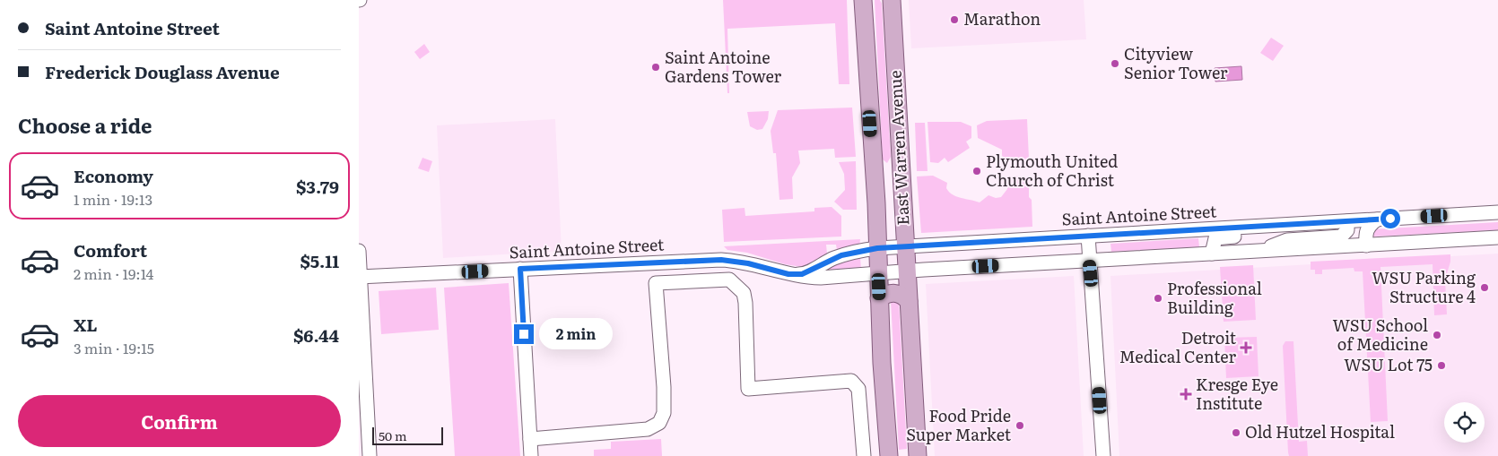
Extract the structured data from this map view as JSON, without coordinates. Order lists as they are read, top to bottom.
{
  "streets": {
    "main road": ["East Warren Avenue"],
    "street": ["Saint Antoine Street"]
  },
  "crossings": [
    ["East Warren Avenue", "Saint Antoine Street"]
  ],
  "places": {
    "other": [
      "Marathon",
      "Cityview Senior Tower",
      "Saint Antoine Gardens Tower",
      "Plymouth United Church of Christ",
      "WSU Parking Structure 4",
      "Professional Building",
      "WSU School of Medicine",
      "WSU Lot 75",
      "Food Pride Super Market",
      "Old Hutzel Hospital"
    ],
    "health": ["Detroit Medical Center", "Kresge Eye Institute"]
  },
  "scale_bar": "50 m",
  "page": {
    "banner": ["Saint Antoine Street", "Frederick Douglass Avenue"],
    "heading": "Choose a ride",
    "list": [
      {
        "name": "Economy",
        "note": "1 min · 19:13",
        "value": "$3.79"
      },
      {
        "name": "Comfort",
        "note": "2 min · 19:14",
        "value": "$5.11"
      },
      {
        "name": "XL",
        "note": "3 min · 19:15",
        "value": "$6.44"
      }
    ],
    "bubble": "2 min",
    "buttons": "Confirm",
    "scale": "50 m"
  }
}
